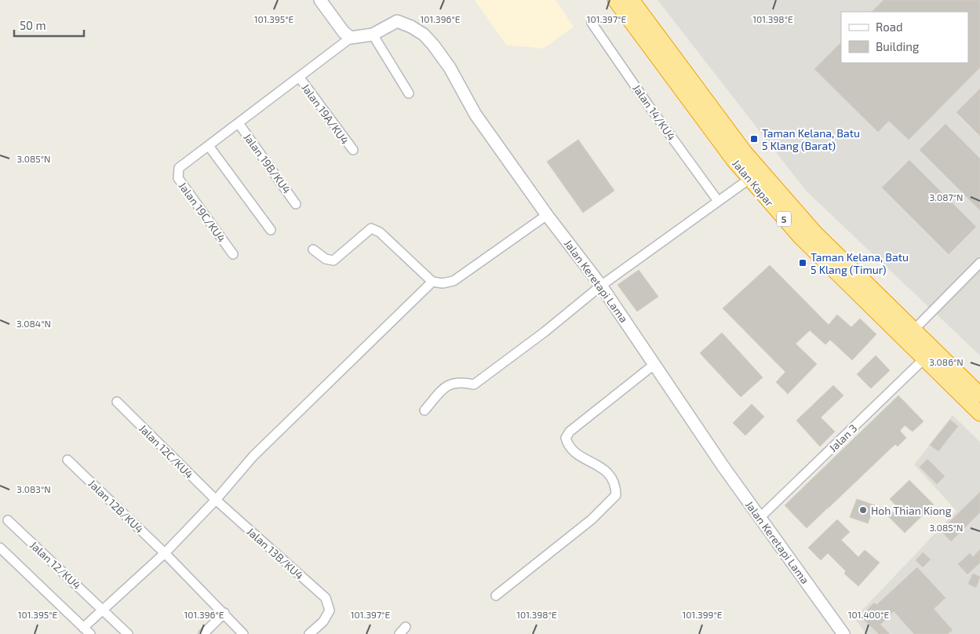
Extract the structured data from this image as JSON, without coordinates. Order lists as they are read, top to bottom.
{
  "streets": {
    "highway": ["Jalan Kapar", "5"],
    "street": [
      "Jalan 14/KU4",
      "Jalan 19A/KU4",
      "Jalan 19B/KU4",
      "Jalan 19C/KU4",
      "Jalan Keretapi Lama",
      "Jalan 3",
      "Jalan 12C/KU4",
      "Jalan 12B/KU4",
      "Jalan 13B/KU4",
      "Jalan 12/KU4"
    ]
  },
  "crossings": [
    ["Jalan Kapar", "Jalan 3"],
    ["Jalan Keretapi Lama", "Jalan 3"],
    ["Jalan 12C/KU4", "Jalan 13B/KU4"]
  ],
  "places": {
    "transit": ["Taman Kelana, Batu 5 Klang (Barat)", "Taman Kelana, Batu 5 Klang (Timur)"],
    "other": ["Hoh Thian Kiong"]
  },
  "legend": ["Road", "Building"],
  "scale_bar": "50 m",
  "coordinates": [
    "101.395°E",
    "101.396°E",
    "101.397°E",
    "101.398°E",
    "3.085°N",
    "3.087°N",
    "3.084°N",
    "3.086°N",
    "3.083°N",
    "101.399°E",
    "101.400°E"
  ]
}
